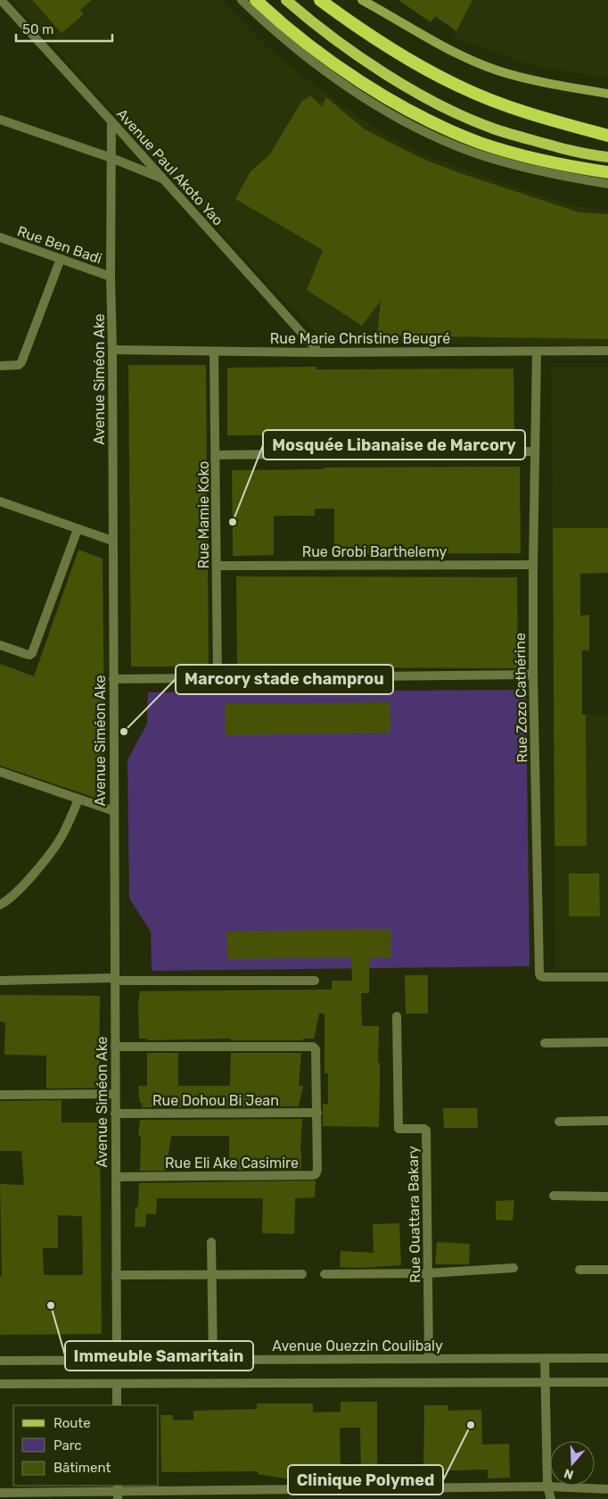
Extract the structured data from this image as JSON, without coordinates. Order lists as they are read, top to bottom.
{
  "streets": {
    "street": [
      "Avenue Paul Akoto Yao",
      "Rue Ben Badi",
      "Rue Marie Christine Beugré",
      "Avenue Siméon Ake",
      "Rue Mamie Koko",
      "Rue Grobi Barthelemy",
      "Rue Zozo Cathérine",
      "Rue Dohou Bi Jean",
      "Rue Eli Ake Casimire",
      "Rue Ouattara Bakary",
      "Avenue Ouezzin Coulibaly"
    ]
  },
  "crossings": [
    ["Avenue Paul Akoto Yao", "Rue Marie Christine Beugré"],
    ["Avenue Paul Akoto Yao", "Avenue Siméon Ake"],
    ["Rue Ben Badi", "Avenue Siméon Ake"],
    ["Rue Marie Christine Beugré", "Avenue Siméon Ake"],
    ["Rue Marie Christine Beugré", "Rue Mamie Koko"],
    ["Rue Marie Christine Beugré", "Rue Zozo Cathérine"],
    ["Avenue Siméon Ake", "Rue Dohou Bi Jean"],
    ["Avenue Siméon Ake", "Rue Eli Ake Casimire"],
    ["Avenue Siméon Ake", "Avenue Ouezzin Coulibaly"],
    ["Rue Mamie Koko", "Rue Grobi Barthelemy"],
    ["Rue Grobi Barthelemy", "Rue Zozo Cathérine"],
    ["Rue Dohou Bi Jean", "Rue Eli Ake Casimire"],
    ["Rue Ouattara Bakary", "Avenue Ouezzin Coulibaly"]
  ],
  "places": [
    "Mosquée Libanaise de Marcory",
    "Marcory stade champrou",
    "Immeuble Samaritain",
    "Clinique Polymed"
  ],
  "legend": ["Route", "Parc", "Bâtiment"],
  "scale_bar": "50 m",
  "north": "bottom"
}
